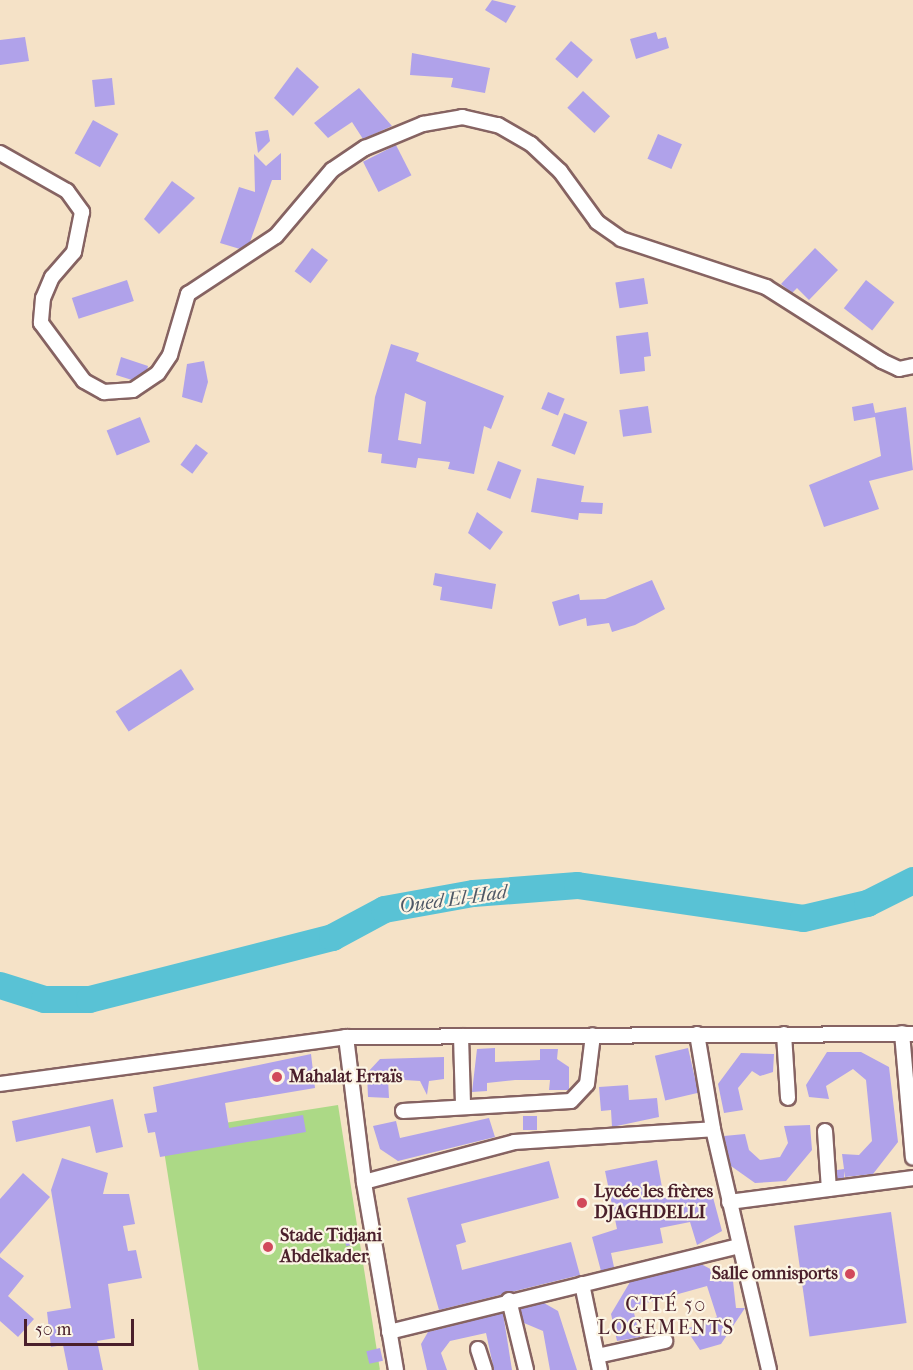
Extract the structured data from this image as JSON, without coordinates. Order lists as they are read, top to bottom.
{
  "districts": ["CITÉ 50 LOGEMENTS"],
  "water": ["Oued El-Had"],
  "places": [
    "Mahalat Erraïs",
    "Lycée les frères DJAGHDELLI",
    "Stade Tidjani Abdelkader",
    "Salle omnisports"
  ],
  "scale_bar": "50 m"
}
